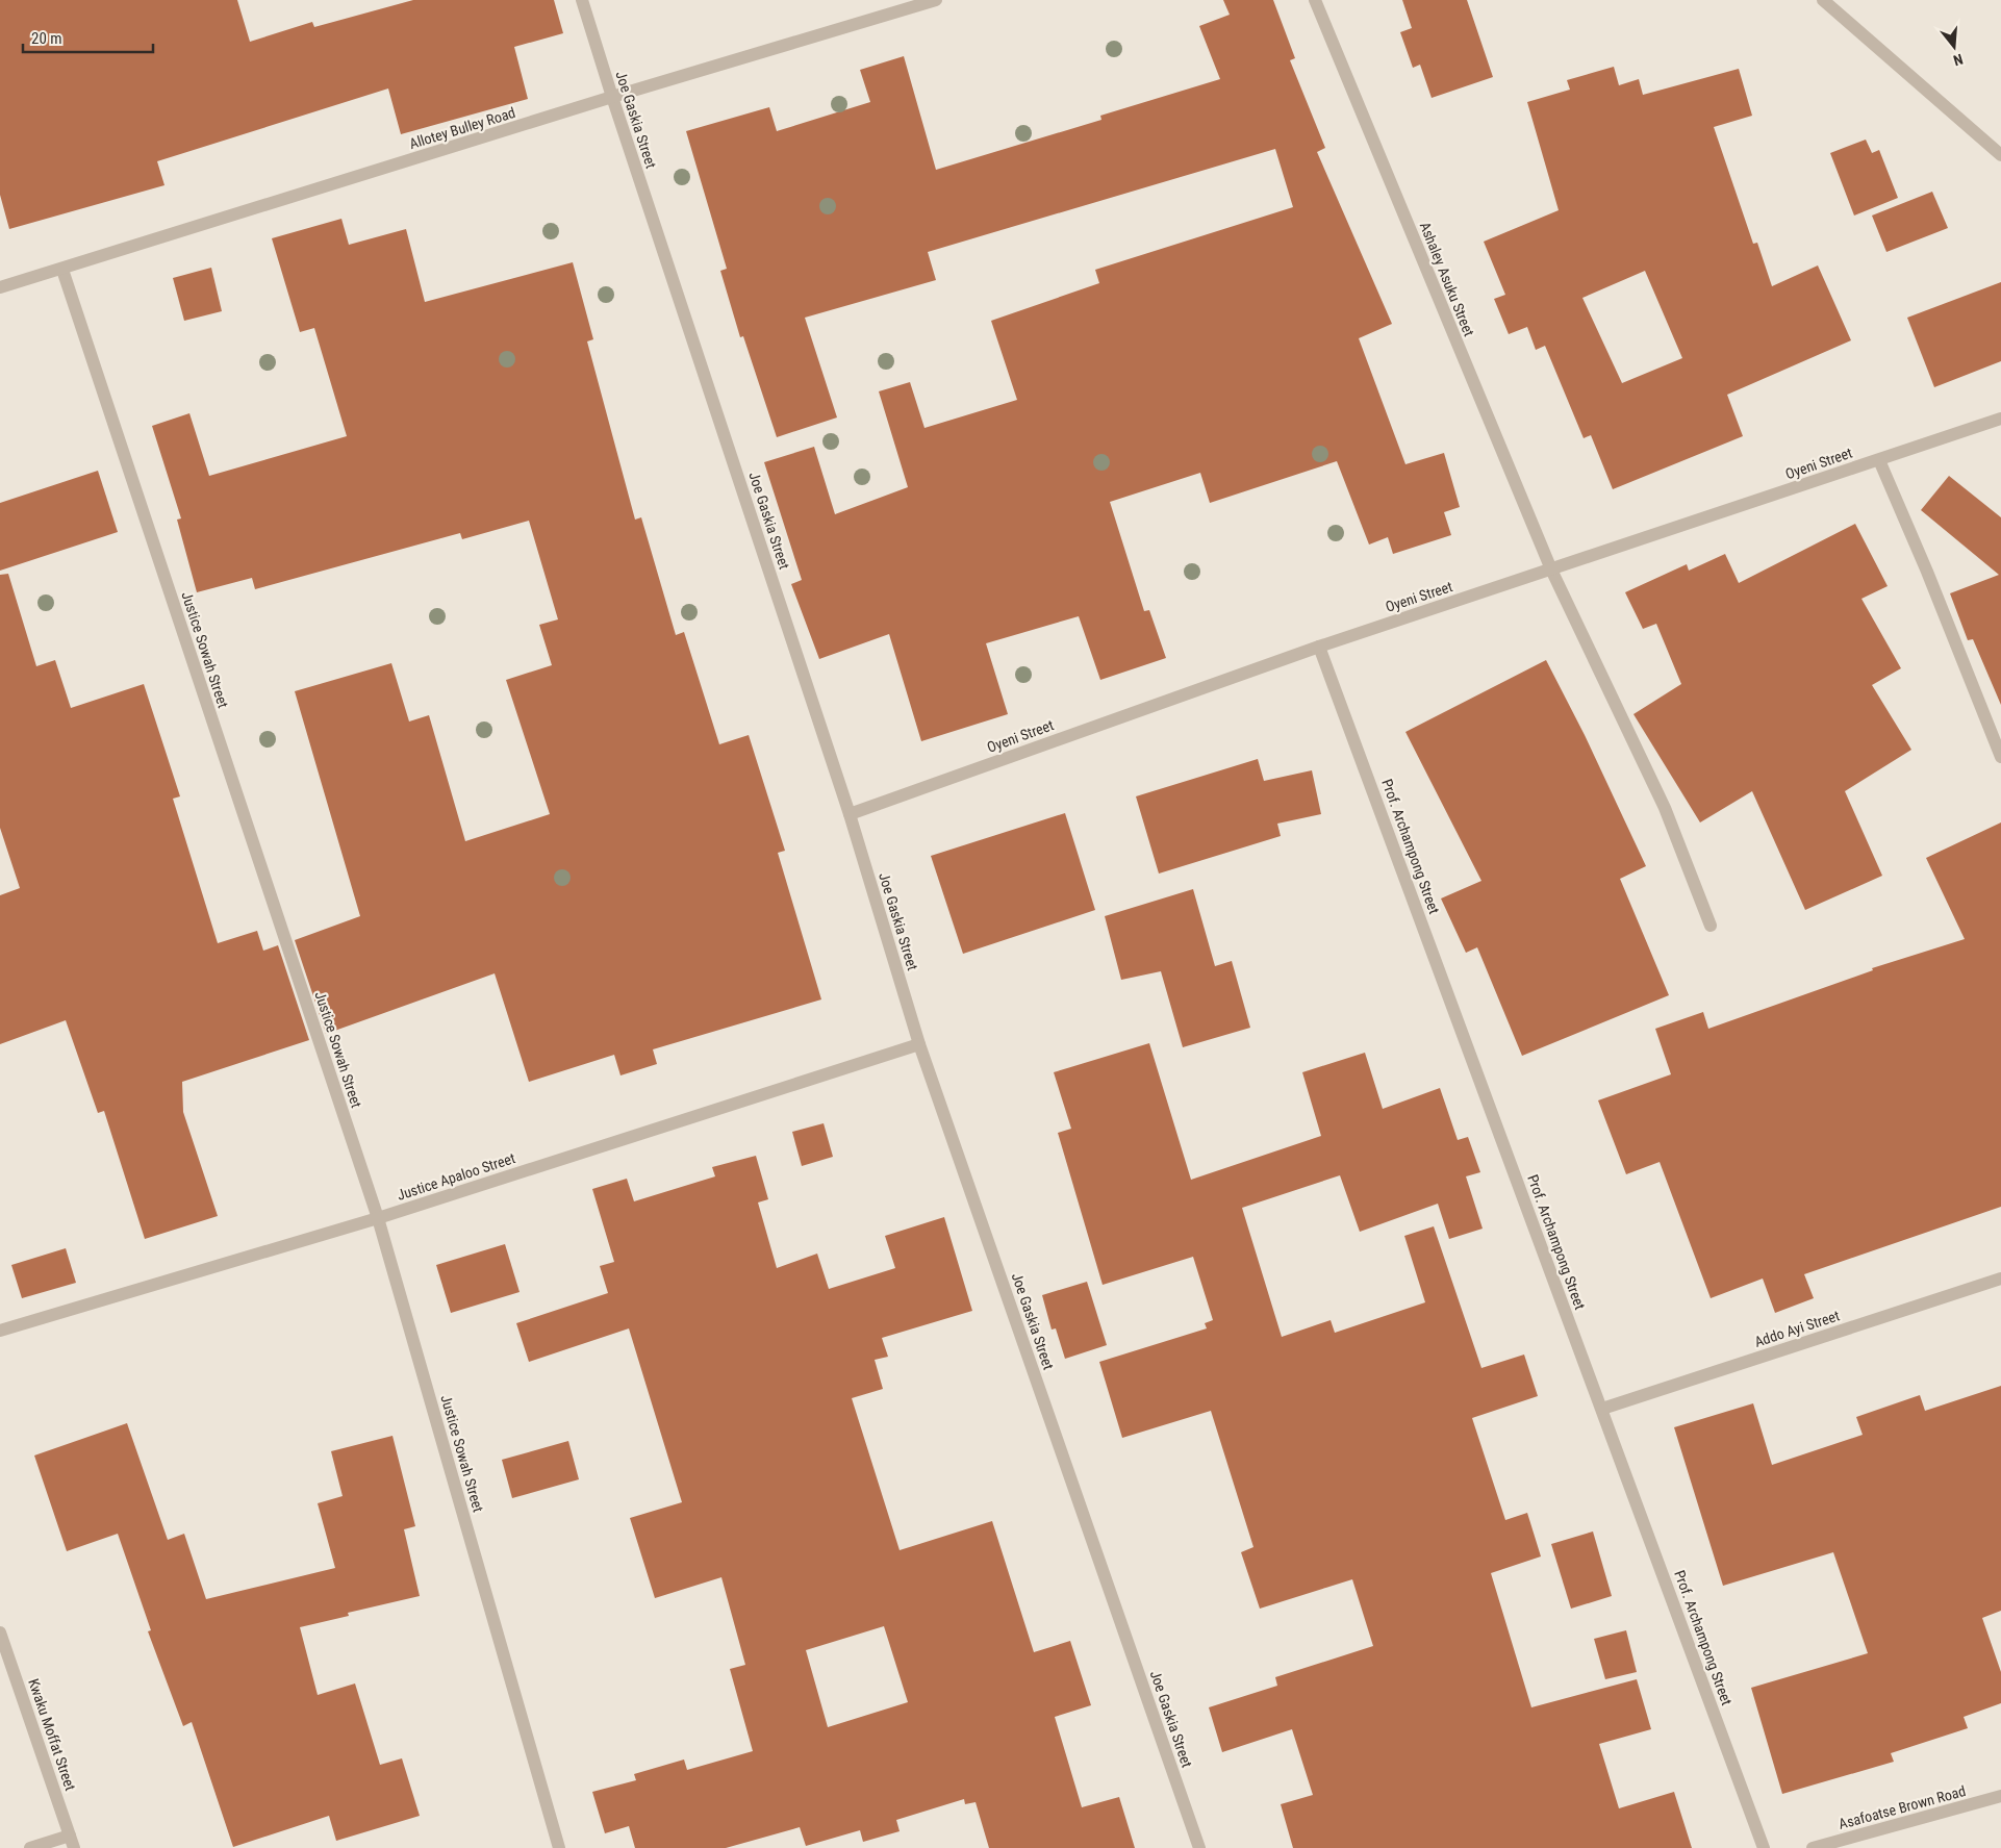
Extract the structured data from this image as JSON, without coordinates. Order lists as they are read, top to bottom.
{
  "streets": {
    "street": [
      "Joe Gaskia Street",
      "Allotey Bulley Road",
      "Ashaley Asuku Street",
      "Oyeni Street",
      "Justice Sowah Street",
      "Prof. Archampong Street",
      "Justice Apaloo Street",
      "Addo Ayi Street",
      "Kwaku Moffat Street",
      "Asafoatse Brown Road"
    ]
  },
  "crossings": [
    ["Joe Gaskia Street", "Allotey Bulley Road"],
    ["Joe Gaskia Street", "Oyeni Street"],
    ["Joe Gaskia Street", "Justice Apaloo Street"],
    ["Allotey Bulley Road", "Justice Sowah Street"],
    ["Ashaley Asuku Street", "Oyeni Street"],
    ["Oyeni Street", "Prof. Archampong Street"],
    ["Justice Sowah Street", "Justice Apaloo Street"],
    ["Prof. Archampong Street", "Addo Ayi Street"]
  ],
  "scale_bar": "20 m",
  "north": "bottom"
}
